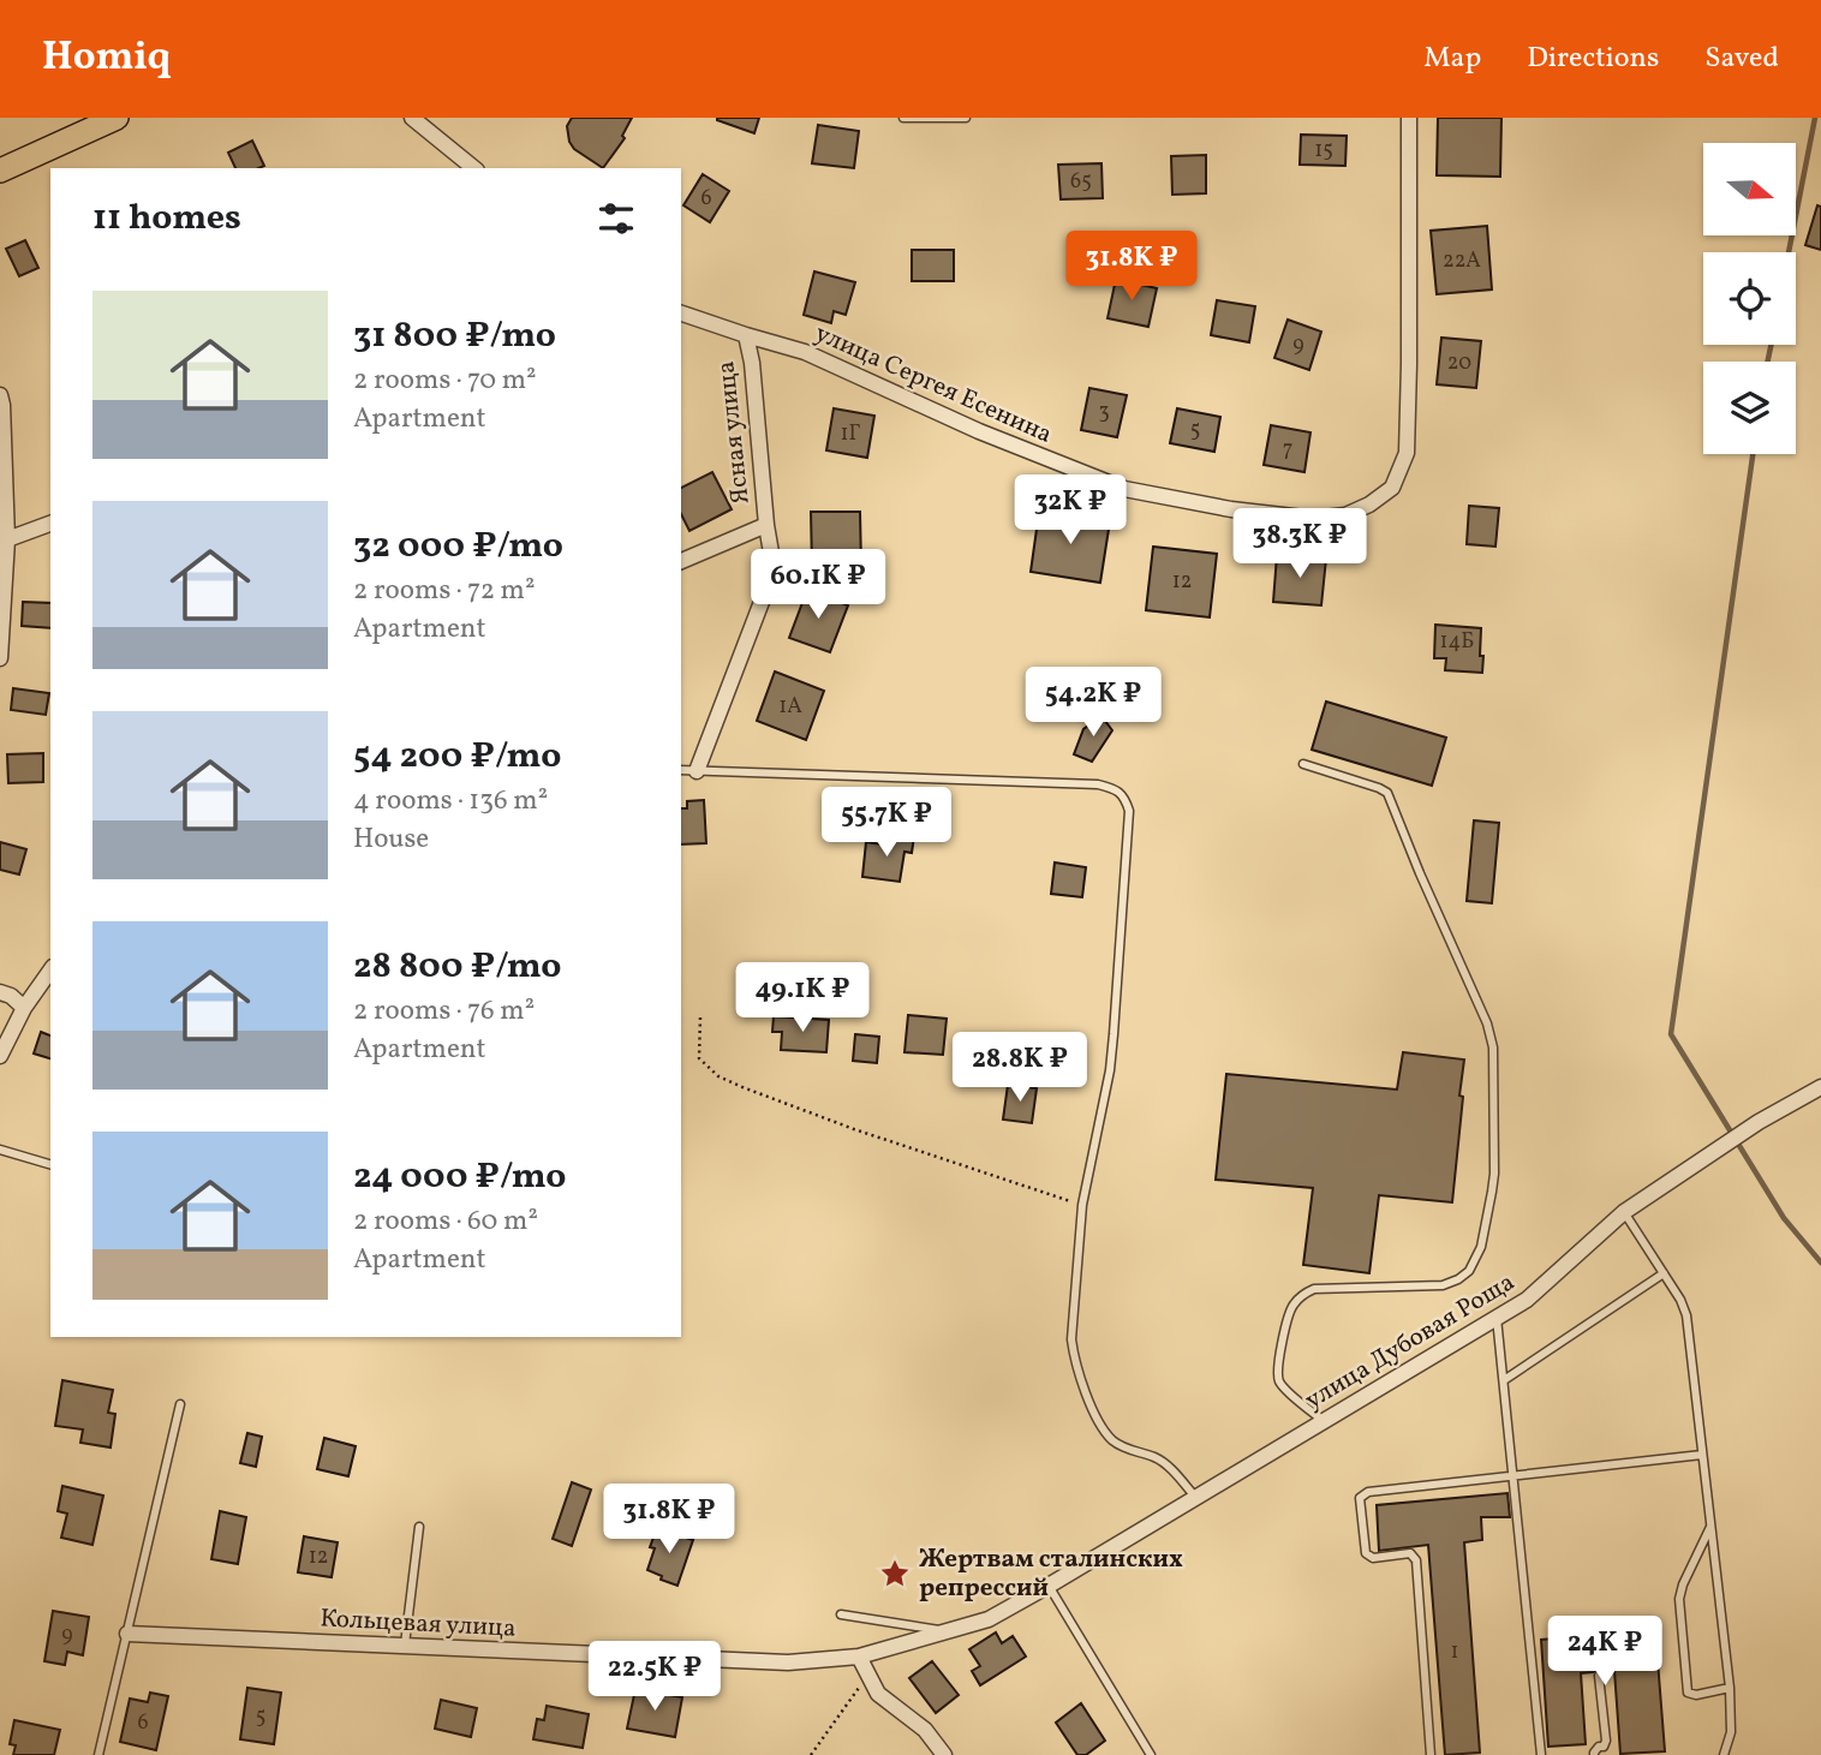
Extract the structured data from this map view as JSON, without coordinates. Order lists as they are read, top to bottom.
{
  "streets": {
    "street": [
      "улица Сергея Есенина",
      "Ясная улица",
      "улица Дубовая Роща",
      "Кольцевая улица"
    ]
  },
  "crossings": [
    ["улица Сергея Есенина", "Ясная улица"],
    ["улица Дубовая Роща", "Кольцевая улица"]
  ],
  "places": {
    "place": ["Жертвам сталинских репрессий"]
  },
  "house_numbers": [
    "15",
    "65",
    "6",
    "22А",
    "9",
    "20",
    "3",
    "5",
    "1Г",
    "7",
    "12",
    "14Б",
    "1А",
    "12",
    "9",
    "1",
    "5",
    "6"
  ],
  "north": "right",
  "page": {
    "header": "Homiq",
    "nav": ["Map", "Directions", "Saved"],
    "heading": "11 homes",
    "price": [
      "31.8K ₽",
      "32K ₽",
      "38.3K ₽",
      "60.1K ₽",
      "54.2K ₽",
      "55.7K ₽",
      "49.1K ₽",
      "28.8K ₽",
      "31.8K ₽",
      "24K ₽",
      "22.5K ₽"
    ],
    "list": [
      {
        "name": "31 800 ₽/mo",
        "note": "2 rooms · 70 m² · Apartment"
      },
      {
        "name": "32 000 ₽/mo",
        "note": "2 rooms · 72 m² · Apartment"
      },
      {
        "name": "54 200 ₽/mo",
        "note": "4 rooms · 136 m² · House"
      },
      {
        "name": "28 800 ₽/mo",
        "note": "2 rooms · 76 m² · Apartment"
      },
      {
        "name": "24 000 ₽/mo",
        "note": "2 rooms · 60 m² · Apartment"
      }
    ]
  }
}
